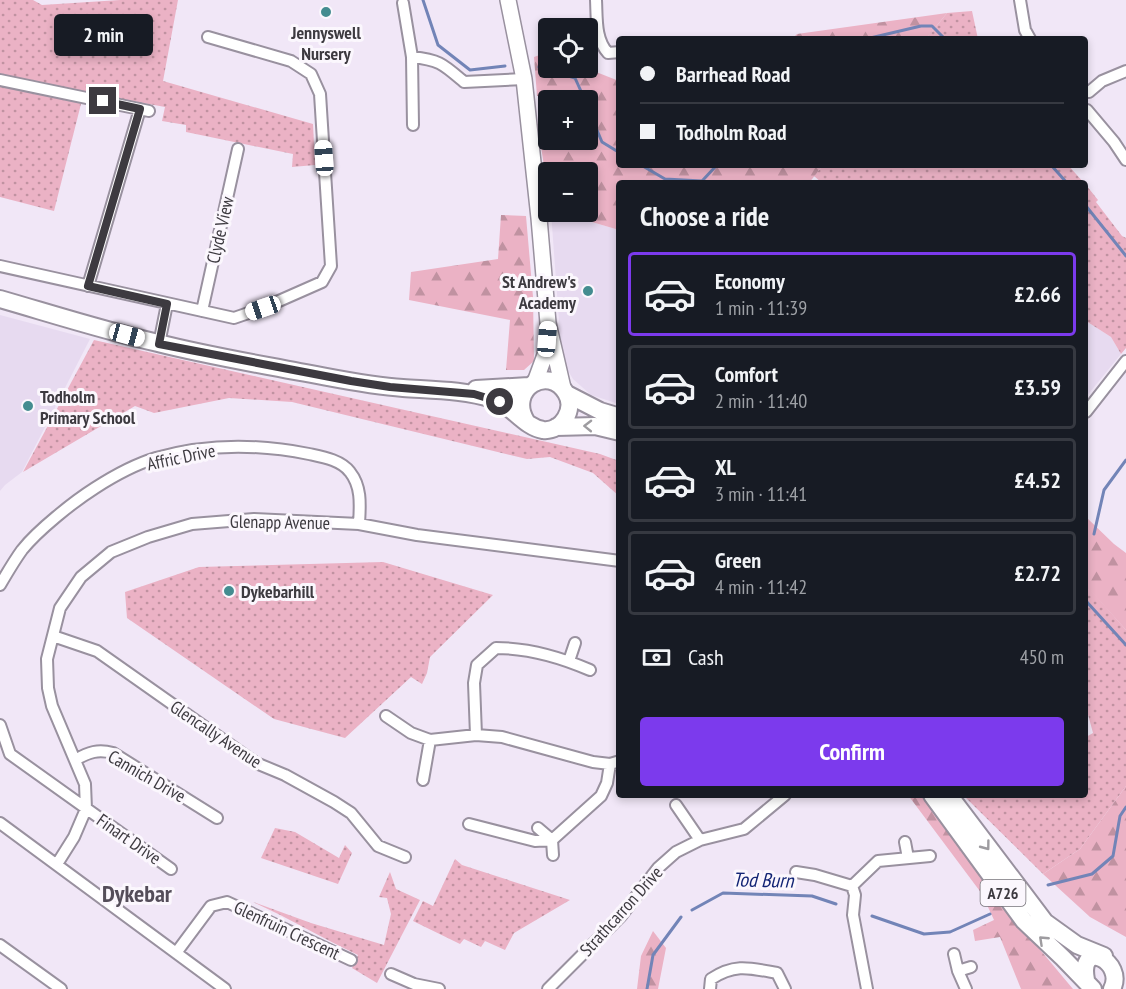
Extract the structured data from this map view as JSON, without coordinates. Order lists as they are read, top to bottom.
{
  "streets": {
    "main road": ["A726"],
    "street": [
      "Clyde View",
      "Affric Drive",
      "Glenapp Avenue",
      "Glencally Avenue",
      "Cannich Drive",
      "Finart Drive",
      "Strathcarron Drive",
      "Glenfruin Crescent"
    ]
  },
  "crossings": [
    ["Affric Drive", "Glenapp Avenue"],
    ["Glenapp Avenue", "Glencally Avenue"],
    ["Glenapp Avenue", "Cannich Drive"],
    ["Glenapp Avenue", "Finart Drive"]
  ],
  "districts": ["Dykebar"],
  "water": ["Tod Burn"],
  "places": [
    "Jennyswell Nursery",
    "St Andrew's Academy",
    "Todholm Primary School",
    "Dykebarhill"
  ],
  "page": {
    "bubble": "2 min",
    "map_buttons": ["+", "−"],
    "banner": ["Barrhead Road", "Todholm Road"],
    "heading": "Choose a ride",
    "list": [
      {
        "name": "Economy",
        "note": "1 min · 11:39",
        "value": "£2.66"
      },
      {
        "name": "Comfort",
        "note": "2 min · 11:40",
        "value": "£3.59"
      },
      {
        "name": "XL",
        "note": "3 min · 11:41",
        "value": "£4.52"
      },
      {
        "name": "Green",
        "note": "4 min · 11:42",
        "value": "£2.72"
      }
    ],
    "pay": ["Cash", "450 m"],
    "buttons": "Confirm"
  }
}
